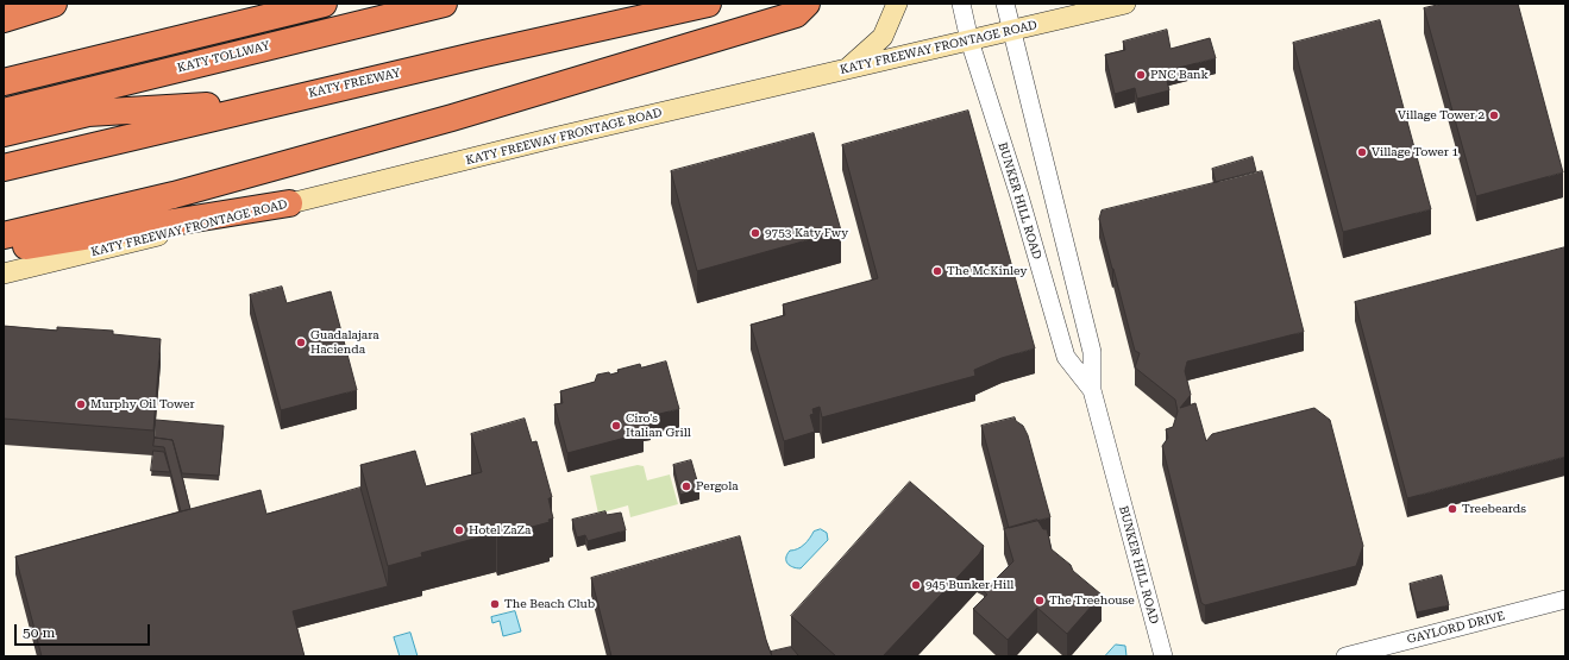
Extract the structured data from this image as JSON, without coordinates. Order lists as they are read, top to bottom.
{
  "streets": {
    "highway": ["KATY TOLLWAY", "KATY FREEWAY"],
    "main road": ["KATY FREEWAY FRONTAGE ROAD"],
    "street": ["BUNKER HILL ROAD", "GAYLORD DRIVE"]
  },
  "crossings": [
    ["KATY FREEWAY FRONTAGE ROAD", "BUNKER HILL ROAD"]
  ],
  "places": [
    "PNC Bank",
    "Village Tower 2",
    "Village Tower 1",
    "9753 Katy Fwy",
    "The McKinley",
    "Guadalajara Hacienda",
    "Murphy Oil Tower",
    "Ciro's Italian Grill",
    "Pergola",
    "Treebeards",
    "Hotel ZaZa",
    "945 Bunker Hill",
    "The Treehouse",
    "The Beach Club"
  ],
  "scale_bar": "50 m"
}
